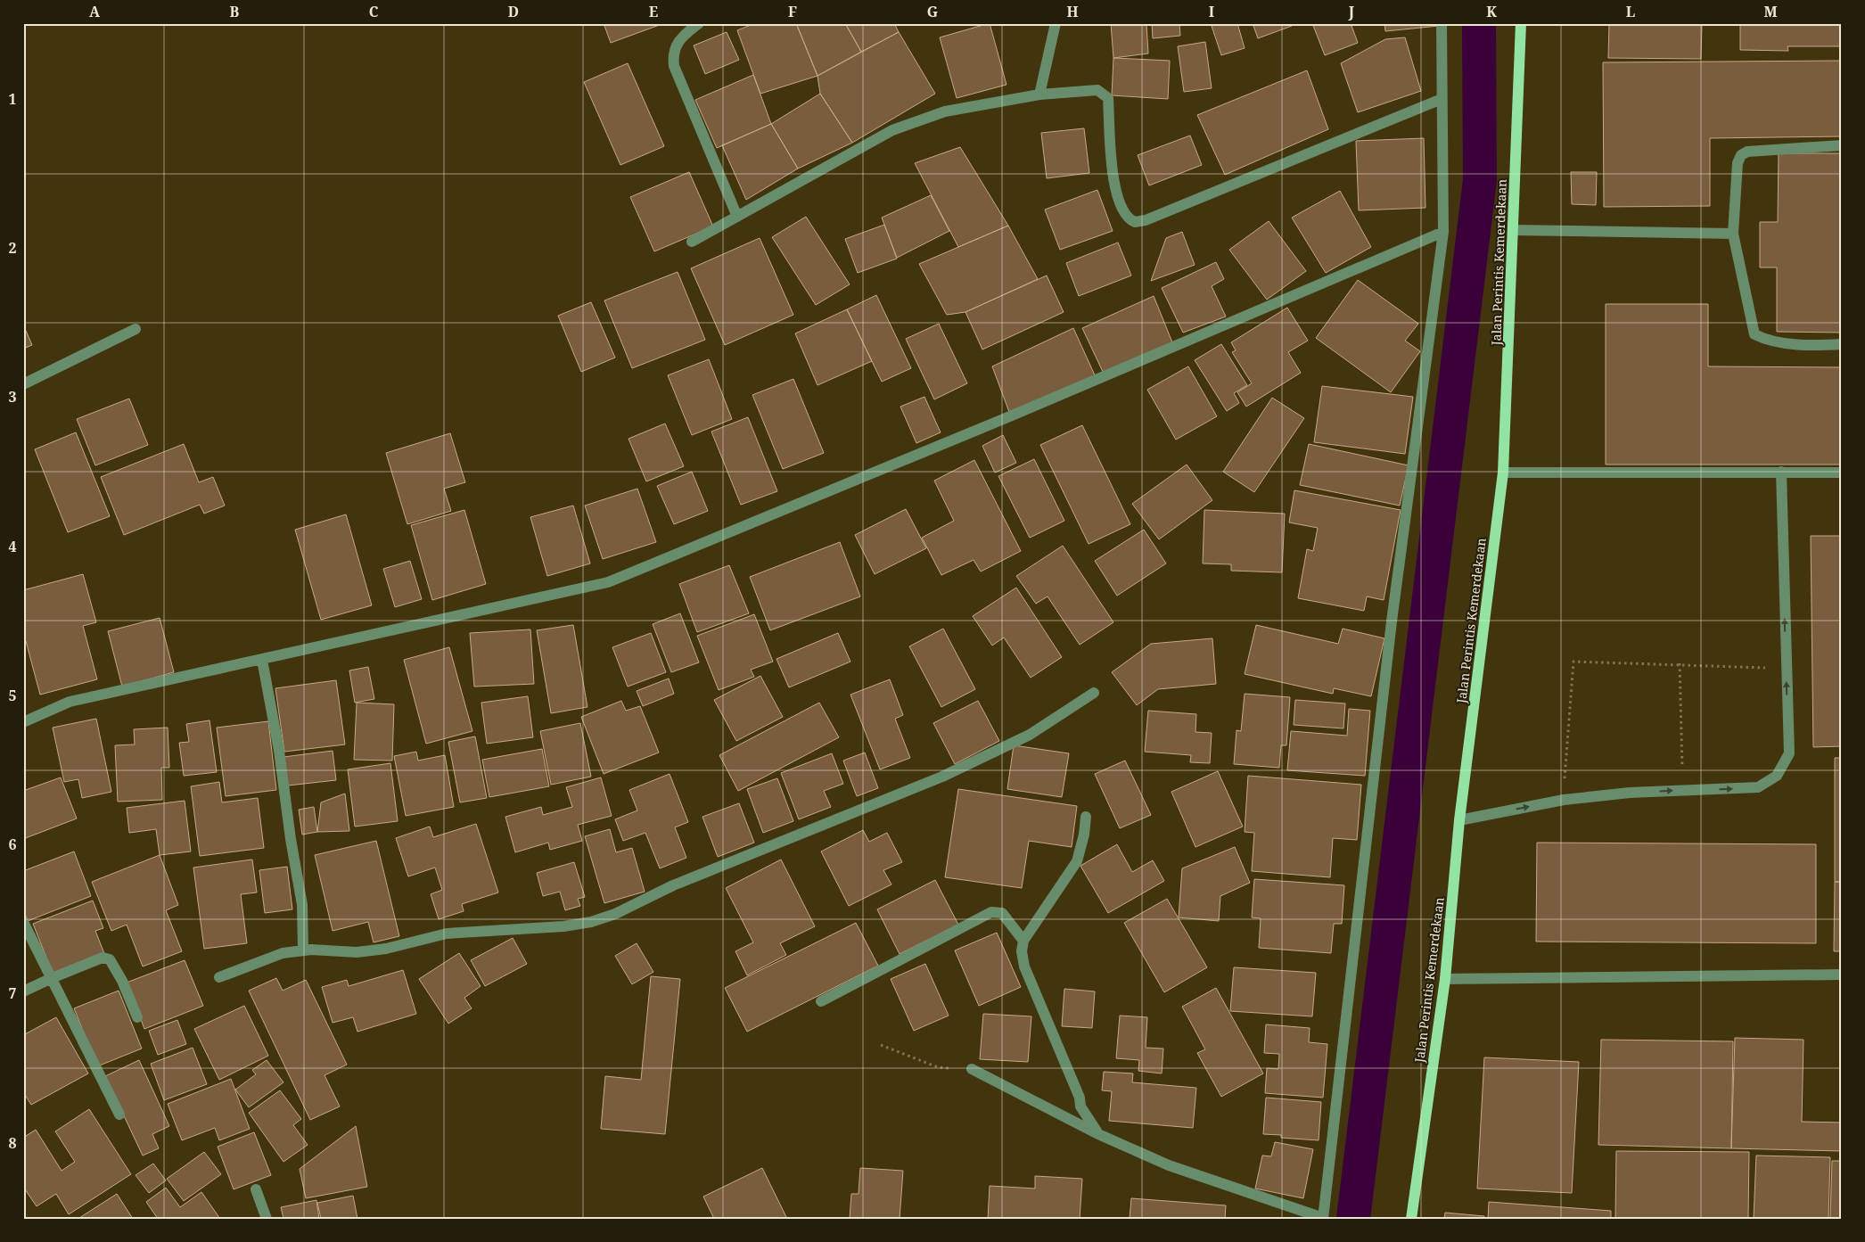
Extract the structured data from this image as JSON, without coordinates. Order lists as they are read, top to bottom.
{
  "streets": {
    "main road": ["Jalan Perintis Kemerdekaan"]
  },
  "grid": {
    "columns": [
      "A",
      "B",
      "C",
      "D",
      "E",
      "F",
      "G",
      "H",
      "I",
      "J",
      "K",
      "L",
      "M"
    ],
    "rows": [
      "1",
      "2",
      "3",
      "4",
      "5",
      "6",
      "7",
      "8"
    ]
  }
}
